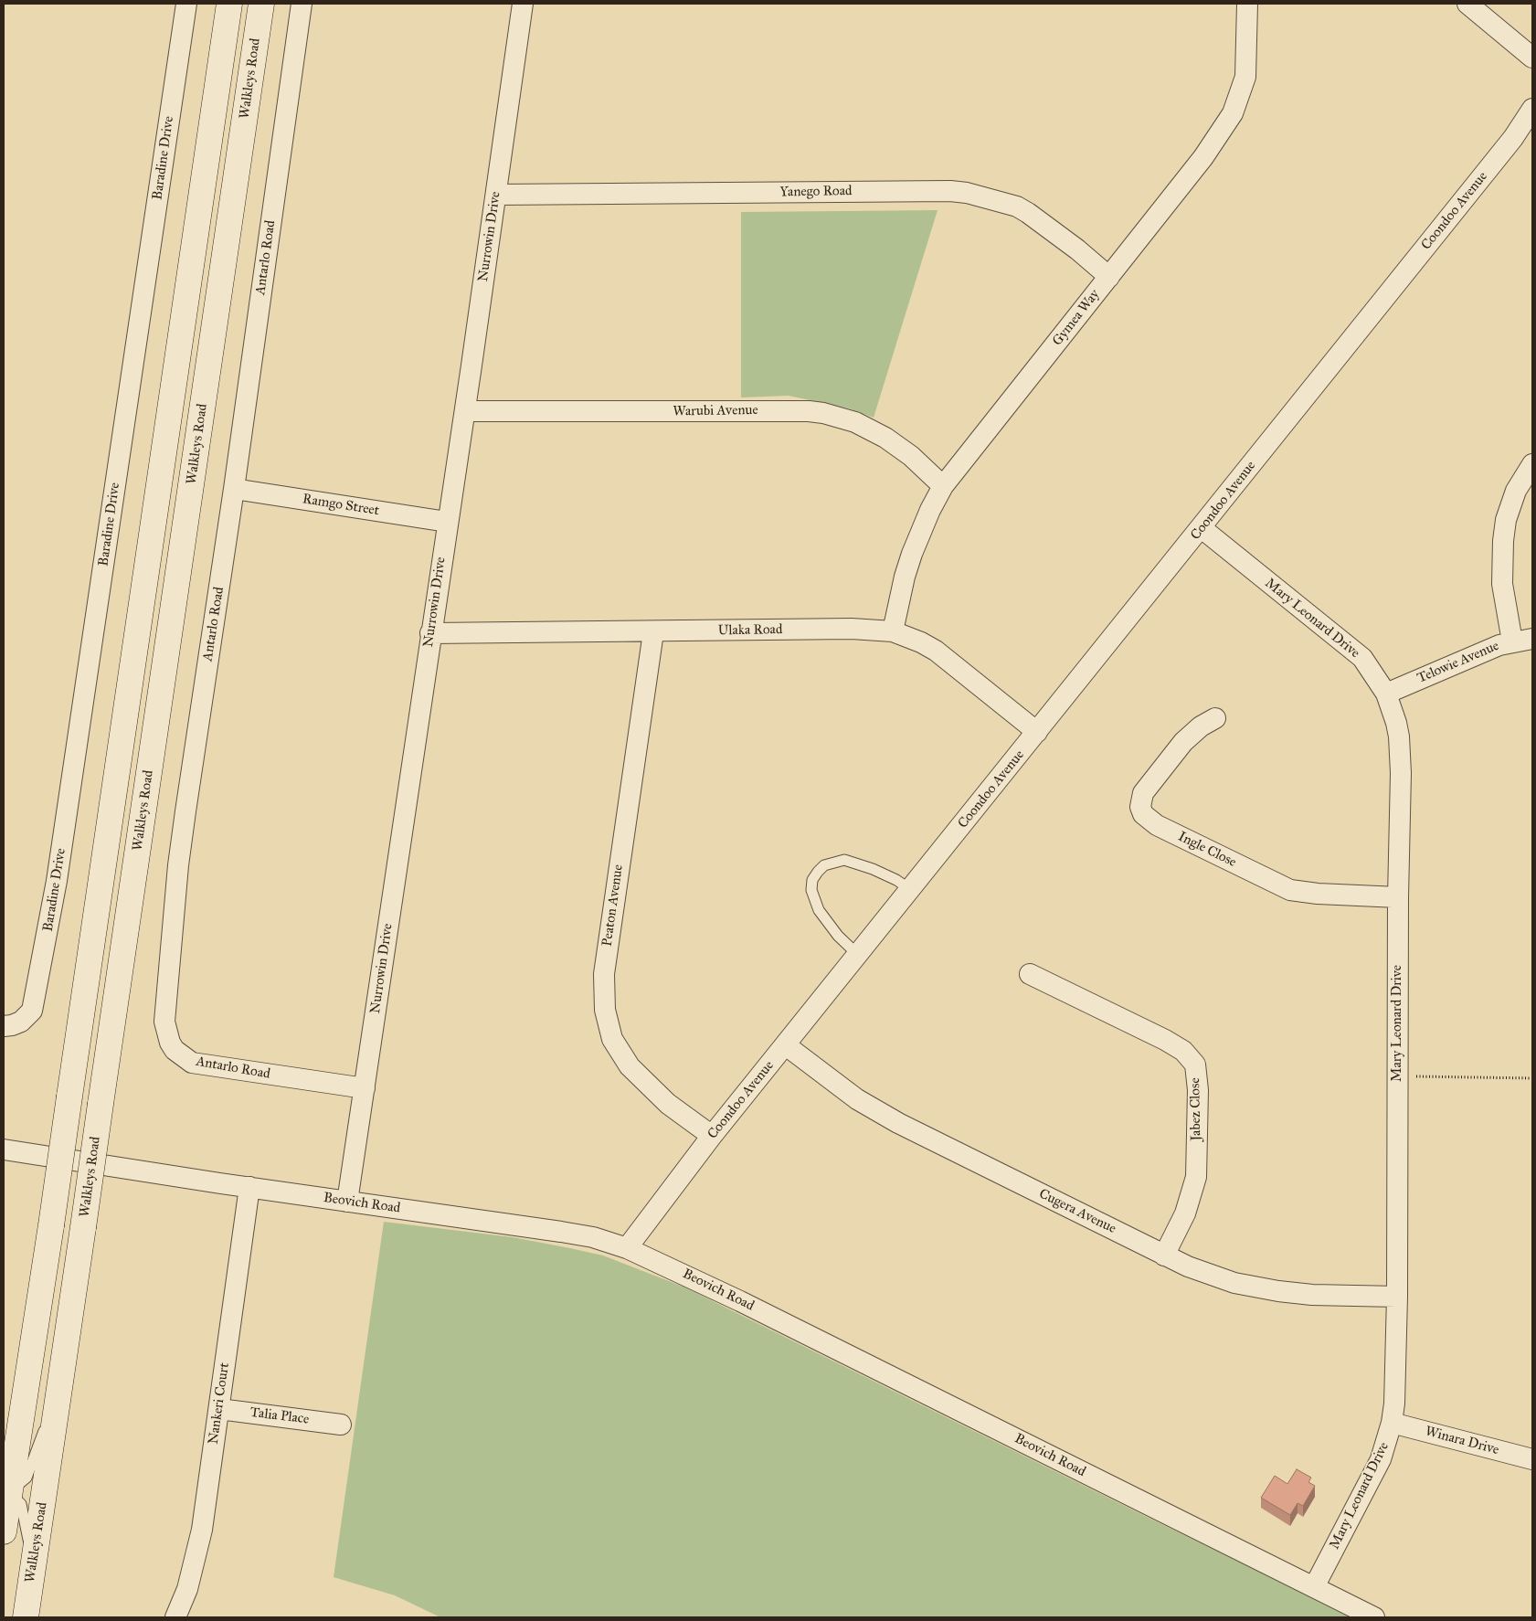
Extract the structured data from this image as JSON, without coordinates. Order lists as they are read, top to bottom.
{
  "streets": {
    "main road": ["Walkleys Road"],
    "street": [
      "Baradine Drive",
      "Yanego Road",
      "Coondoo Avenue",
      "Nurrowin Drive",
      "Antarlo Road",
      "Gymea Way",
      "Warubi Avenue",
      "Ramgo Street",
      "Mary Leonard Drive",
      "Ulaka Road",
      "Telowie Avenue",
      "Ingle Close",
      "Peaton Avenue",
      "Jabez Close",
      "Beovich Road",
      "Cugera Avenue",
      "Nankeri Court",
      "Talia Place",
      "Winara Drive"
    ]
  },
  "crossings": [
    ["Yanego Road", "Nurrowin Drive"],
    ["Yanego Road", "Gymea Way"],
    ["Coondoo Avenue", "Mary Leonard Drive"],
    ["Coondoo Avenue", "Ulaka Road"],
    ["Coondoo Avenue", "Peaton Avenue"],
    ["Coondoo Avenue", "Beovich Road"],
    ["Coondoo Avenue", "Cugera Avenue"],
    ["Nurrowin Drive", "Antarlo Road"],
    ["Nurrowin Drive", "Warubi Avenue"],
    ["Nurrowin Drive", "Ramgo Street"],
    ["Nurrowin Drive", "Ulaka Road"],
    ["Nurrowin Drive", "Beovich Road"],
    ["Antarlo Road", "Ramgo Street"],
    ["Gymea Way", "Warubi Avenue"],
    ["Gymea Way", "Ulaka Road"],
    ["Mary Leonard Drive", "Telowie Avenue"],
    ["Mary Leonard Drive", "Ingle Close"],
    ["Mary Leonard Drive", "Beovich Road"],
    ["Mary Leonard Drive", "Cugera Avenue"],
    ["Mary Leonard Drive", "Winara Drive"],
    ["Ulaka Road", "Peaton Avenue"],
    ["Jabez Close", "Cugera Avenue"],
    ["Beovich Road", "Nankeri Court"],
    ["Nankeri Court", "Talia Place"]
  ]
}
